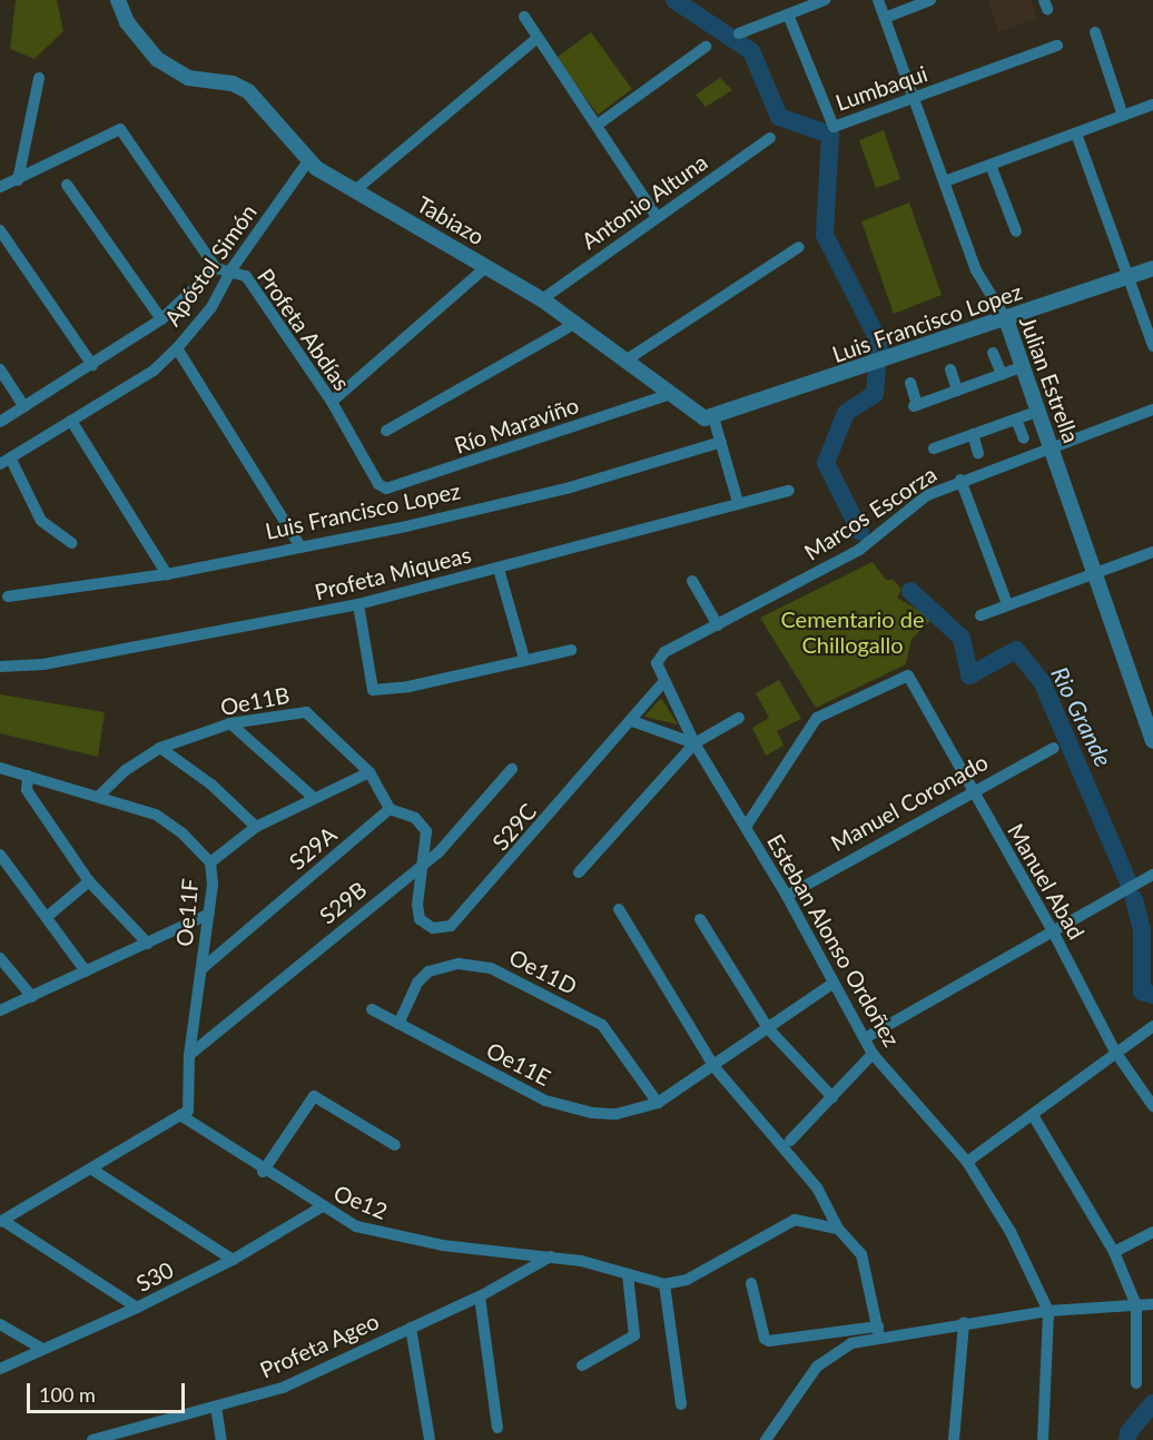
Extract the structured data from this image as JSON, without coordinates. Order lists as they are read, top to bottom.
{
  "streets": {
    "street": [
      "Lumbaqui",
      "Antonio Altuna",
      "Tabiazo",
      "Apóstol Simón",
      "Luis Francisco Lopez",
      "Profeta Abdías",
      "Julian Estrella",
      "Río Maraviño",
      "Marcos Escorza",
      "Profeta Miqueas",
      "Oe11B",
      "Manuel Coronado",
      "S29C",
      "S29A",
      "Manuel Abad",
      "S29B",
      "Oe11F",
      "Esteban Alonso Ordoñez",
      "Oe11D",
      "Oe11E",
      "Oe12",
      "S30",
      "Profeta Ageo"
    ]
  },
  "crossings": [
    ["Lumbaqui", "Julian Estrella"],
    ["Antonio Altuna", "Tabiazo"],
    ["Tabiazo", "Apóstol Simón"],
    ["Tabiazo", "Luis Francisco Lopez"],
    ["Tabiazo", "Río Maraviño"],
    ["Apóstol Simón", "Profeta Abdías"],
    ["Luis Francisco Lopez", "Julian Estrella"],
    ["Profeta Abdías", "Río Maraviño"],
    ["Julian Estrella", "Marcos Escorza"],
    ["Marcos Escorza", "Esteban Alonso Ordoñez"],
    ["Oe11B", "S29A"],
    ["Oe11B", "Oe11F"],
    ["Manuel Coronado", "Manuel Abad"],
    ["Manuel Coronado", "Esteban Alonso Ordoñez"],
    ["S29C", "S29B"],
    ["S29C", "Esteban Alonso Ordoñez"],
    ["S29A", "Oe11F"],
    ["Manuel Abad", "Esteban Alonso Ordoñez"],
    ["S29B", "Oe11F"],
    ["Oe11F", "Oe12"],
    ["Esteban Alonso Ordoñez", "Oe11E"],
    ["Oe11D", "Oe11E"],
    ["Oe12", "S30"],
    ["Oe12", "Profeta Ageo"]
  ],
  "water": ["Rio Grande"],
  "parks": ["Cementario de Chillogallo"],
  "scale_bar": "100 m"
}
